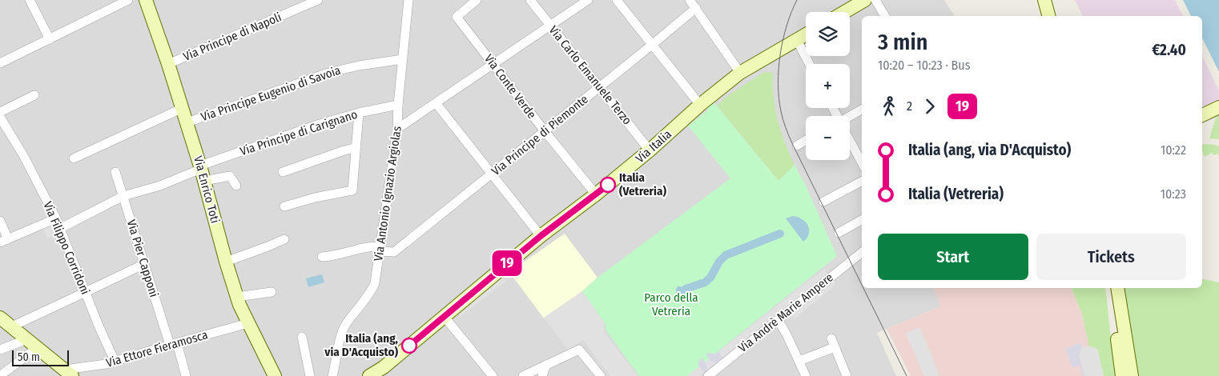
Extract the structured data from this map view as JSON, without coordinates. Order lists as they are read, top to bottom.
{
  "streets": {
    "street": [
      "Via Principe di Napoli",
      "Via Carlo Emanuele Terzo",
      "Via Conte Verde",
      "Via Principe Eugenio di Savoia",
      "Via Principe di Carignano",
      "Via Principe di Piemonte",
      "Via Italia",
      "Via Enrico Toti",
      "Via Antonio Ignazio Argiolas",
      "Via Filippo Corridoni",
      "Via Pier Capponi",
      "Via Andrè Marie Ampere",
      "Via Ettore Fieramosca"
    ]
  },
  "crossings": [
    ["Via Principe di Napoli", "Via Enrico Toti"],
    ["Via Carlo Emanuele Terzo", "Via Principe di Piemonte"],
    ["Via Carlo Emanuele Terzo", "Via Italia"],
    ["Via Conte Verde", "Via Principe di Piemonte"],
    ["Via Conte Verde", "Via Italia"],
    ["Via Principe Eugenio di Savoia", "Via Enrico Toti"],
    ["Via Principe Eugenio di Savoia", "Via Antonio Ignazio Argiolas"],
    ["Via Principe di Carignano", "Via Enrico Toti"],
    ["Via Principe di Carignano", "Via Antonio Ignazio Argiolas"],
    ["Via Principe di Piemonte", "Via Antonio Ignazio Argiolas"],
    ["Via Enrico Toti", "Via Ettore Fieramosca"],
    ["Via Filippo Corridoni", "Via Ettore Fieramosca"],
    ["Via Pier Capponi", "Via Ettore Fieramosca"]
  ],
  "parks": ["Parco della Vetreria"],
  "places": ["Italia (Vetreria)", "Italia (ang, via D'Acquisto)"],
  "lines": ["bus line 19"],
  "scale_bar": "50 m",
  "page": {
    "on_map": "19",
    "map_buttons": ["+", "−"],
    "heading": ["3 min", "10:20 – 10:23 · Bus", "€2.40"],
    "legs": ["2", "19"],
    "list": [
      {
        "name": "Italia (ang, via D'Acquisto)",
        "value": "10:22"
      },
      {
        "name": "Italia (Vetreria)",
        "value": "10:23"
      }
    ],
    "buttons": ["Start", "Tickets"],
    "scale": "50 m"
  }
}
